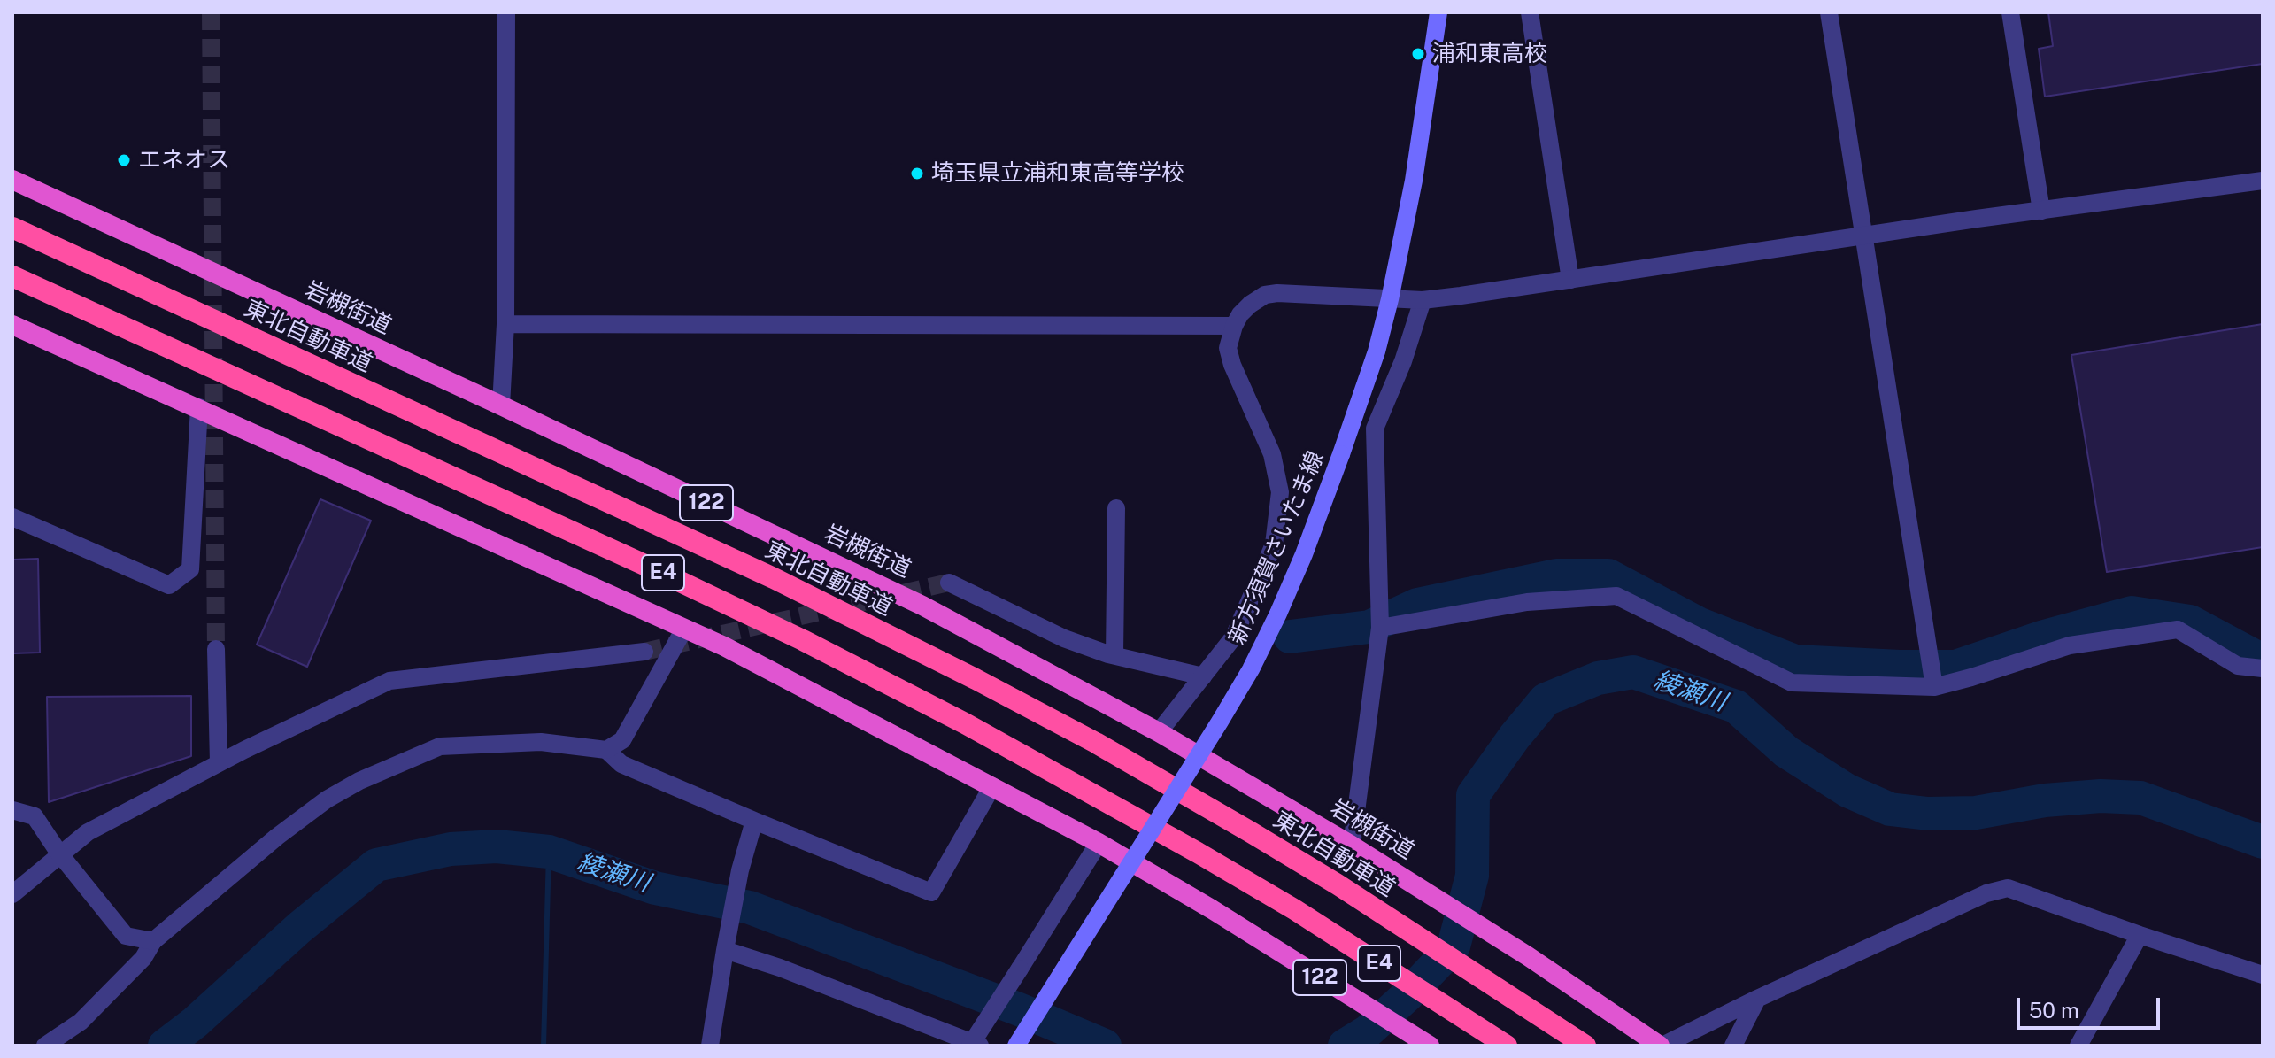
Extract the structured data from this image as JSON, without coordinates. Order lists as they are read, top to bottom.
{
  "streets": {
    "highway": [
      "岩槻街道",
      "東北自動車道",
      "122",
      "E4"
    ],
    "main road": ["新方須賀さいたま線"]
  },
  "water": ["綾瀬川"],
  "places": ["浦和東高校", "エネオス", "埼玉県立浦和東高等学校"],
  "scale_bar": "50 m"
}
